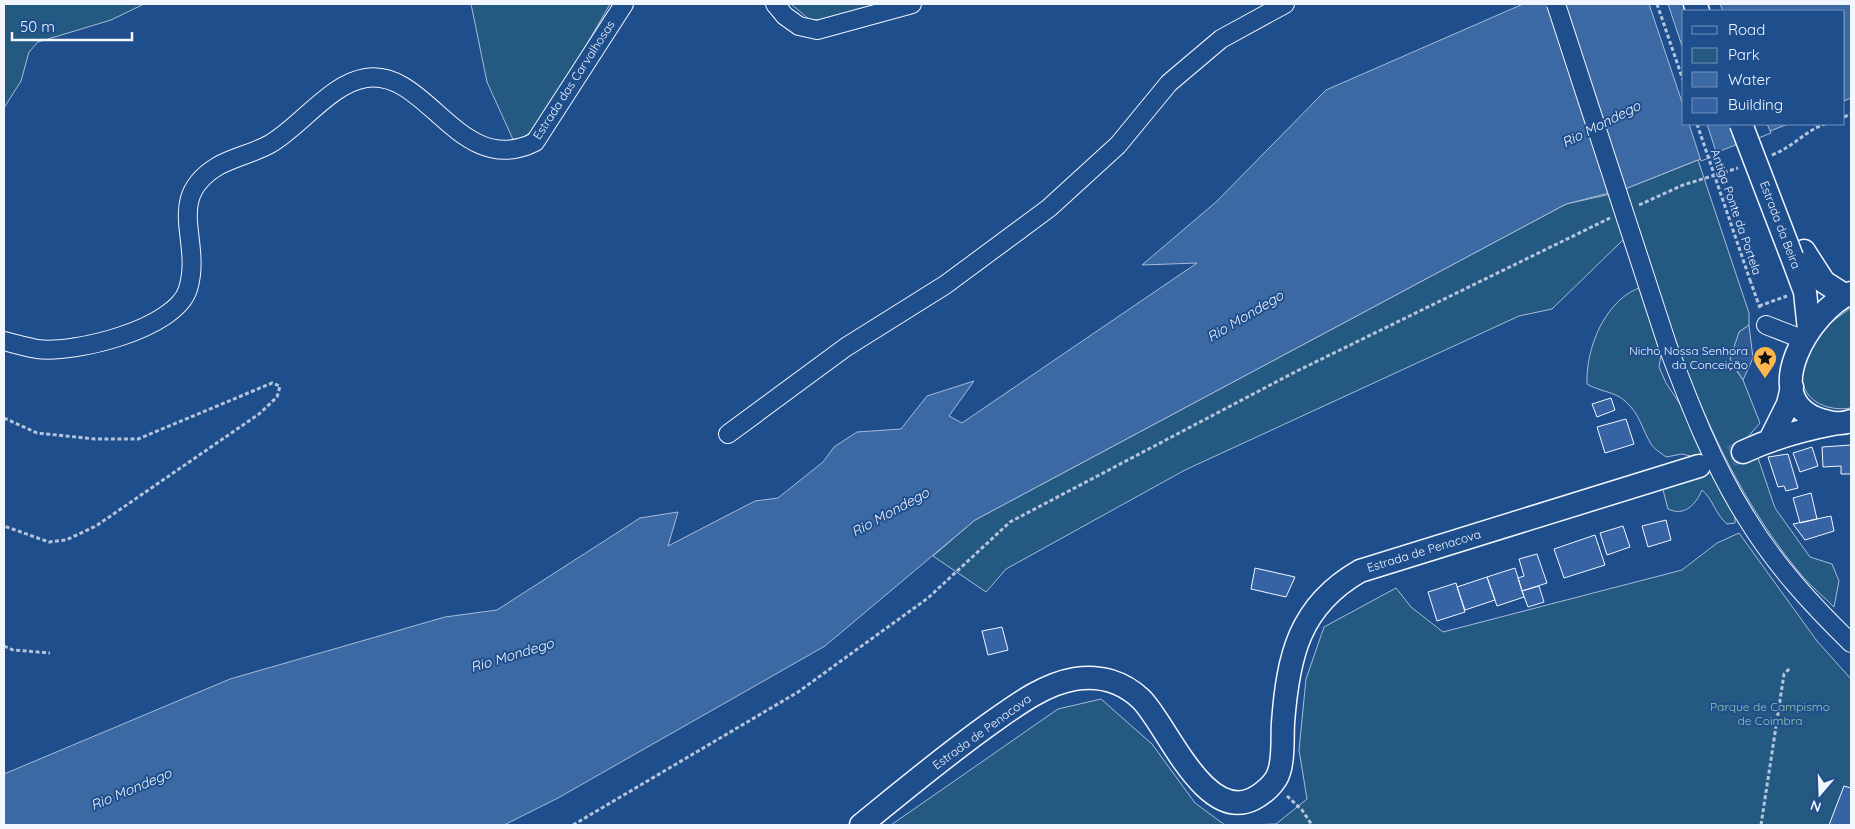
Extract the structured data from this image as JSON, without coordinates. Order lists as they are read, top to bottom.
{
  "streets": {
    "main road": ["Estrada da Beira", "Estrada de Penacova"],
    "street": ["Estrada das Carvalhosas"],
    "path": ["Antiga Ponte da Portela"]
  },
  "water": ["Rio Mondego"],
  "parks": ["Parque de Campismo de Coimbra"],
  "places": {
    "place": ["Nicho Nossa Senhora da Conceição"]
  },
  "legend": [
    "Road",
    "Park",
    "Water",
    "Building"
  ],
  "scale_bar": "50 m",
  "north": "bottom"
}
